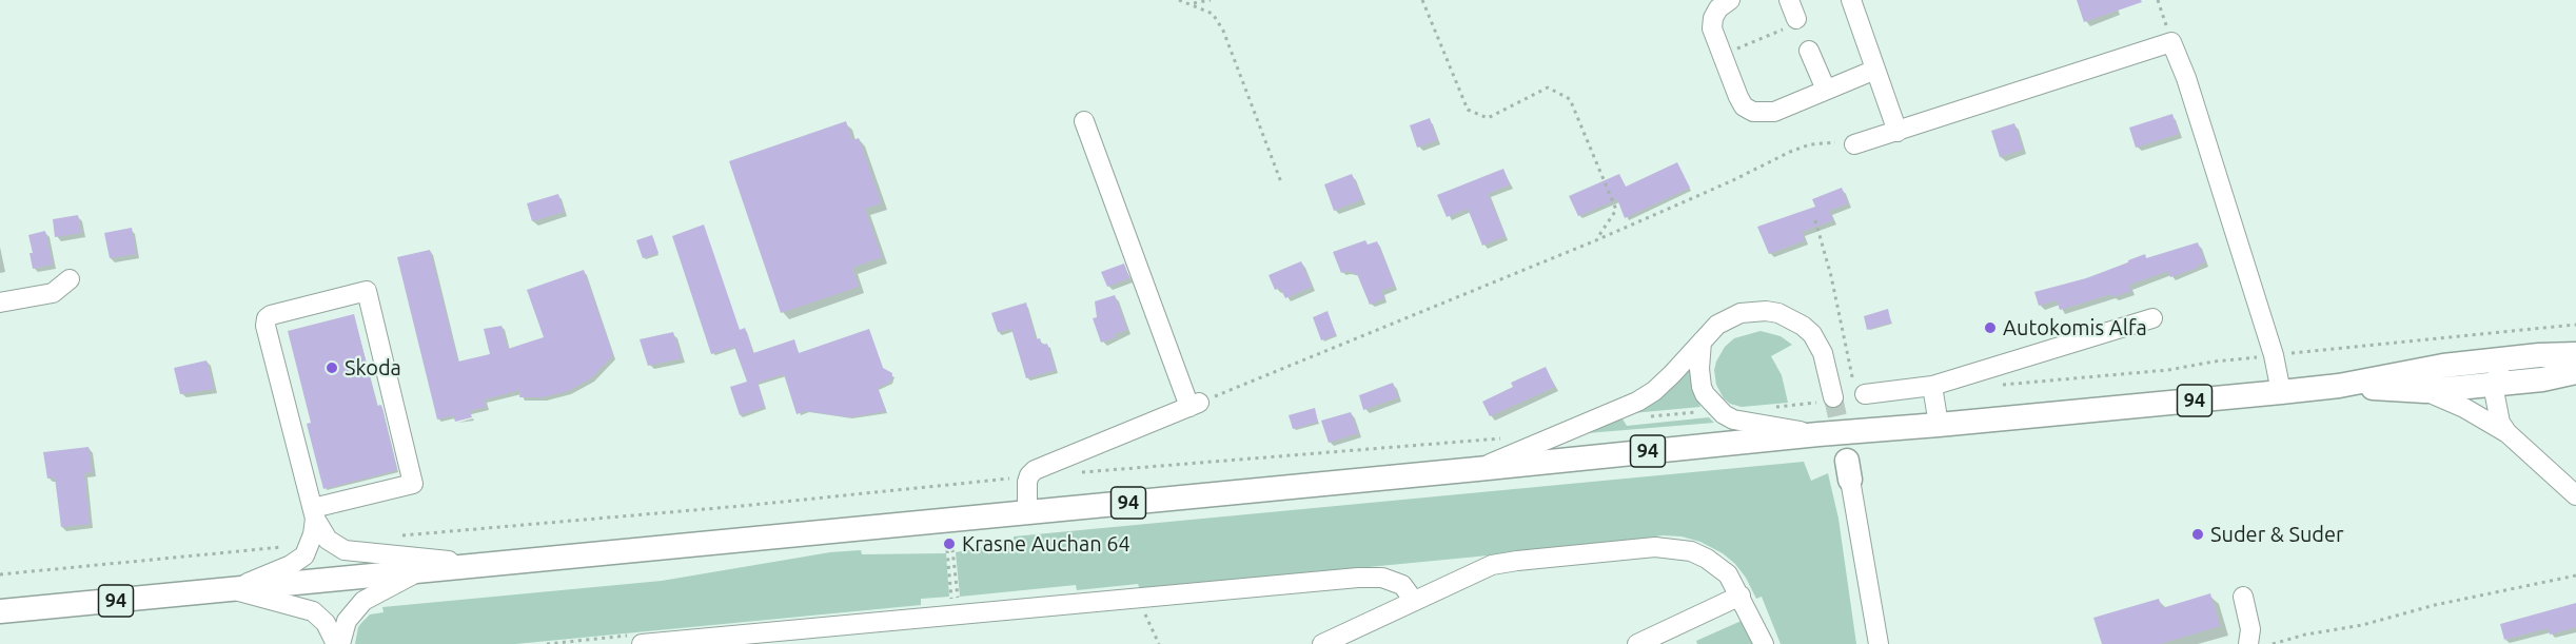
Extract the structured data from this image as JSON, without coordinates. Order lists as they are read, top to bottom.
{
  "streets": {
    "main road": ["94"]
  },
  "places": [
    "Autokomis Alfa",
    "Skoda",
    "Suder & Suder",
    "Krasne Auchan 64"
  ]
}
